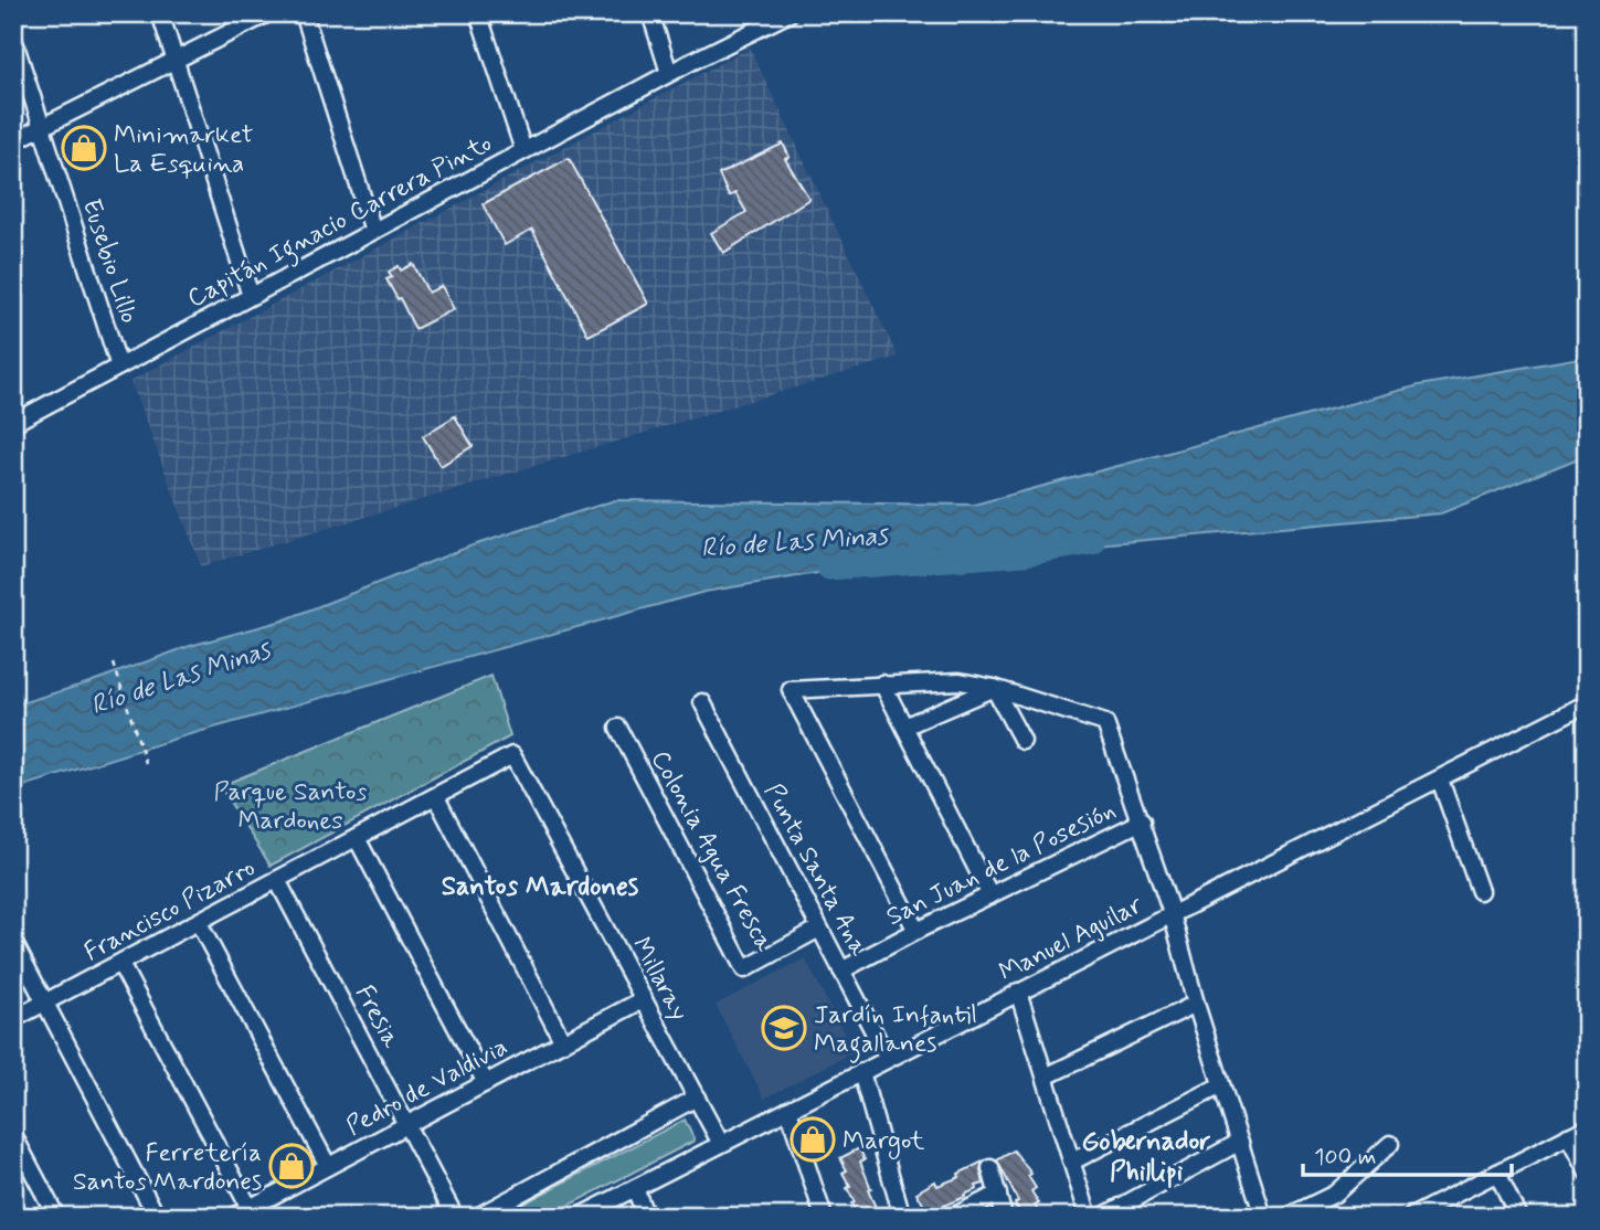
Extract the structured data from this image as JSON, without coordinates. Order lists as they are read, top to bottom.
{
  "streets": {
    "street": [
      "Capitán Ignacio Carrera Pinto",
      "Eusebio Lillo",
      "Colonia Agua Fresca",
      "San Juan de la Posesión",
      "Punta Santa Ana",
      "Francisco Pizarro",
      "Manuel Aguilar",
      "Millaray",
      "Fresia",
      "Pedro de Valdivia"
    ]
  },
  "crossings": [
    ["Capitán Ignacio Carrera Pinto", "Eusebio Lillo"],
    ["Colonia Agua Fresca", "Punta Santa Ana"],
    ["San Juan de la Posesión", "Punta Santa Ana"],
    ["Punta Santa Ana", "Manuel Aguilar"],
    ["Francisco Pizarro", "Millaray"],
    ["Francisco Pizarro", "Fresia"],
    ["Manuel Aguilar", "Millaray"],
    ["Millaray", "Pedro de Valdivia"],
    ["Fresia", "Pedro de Valdivia"]
  ],
  "districts": ["Santos Mardones", "Gobernador Phillipi"],
  "water": ["Río de Las Minas"],
  "parks": ["Parque Santos Mardones"],
  "places": {
    "shop": ["Minimarket La Esquina", "Margot", "Ferretería Santos Mardones"],
    "school or university": ["Jardín Infantil Magallanes"]
  },
  "scale_bar": "100 m"
}
